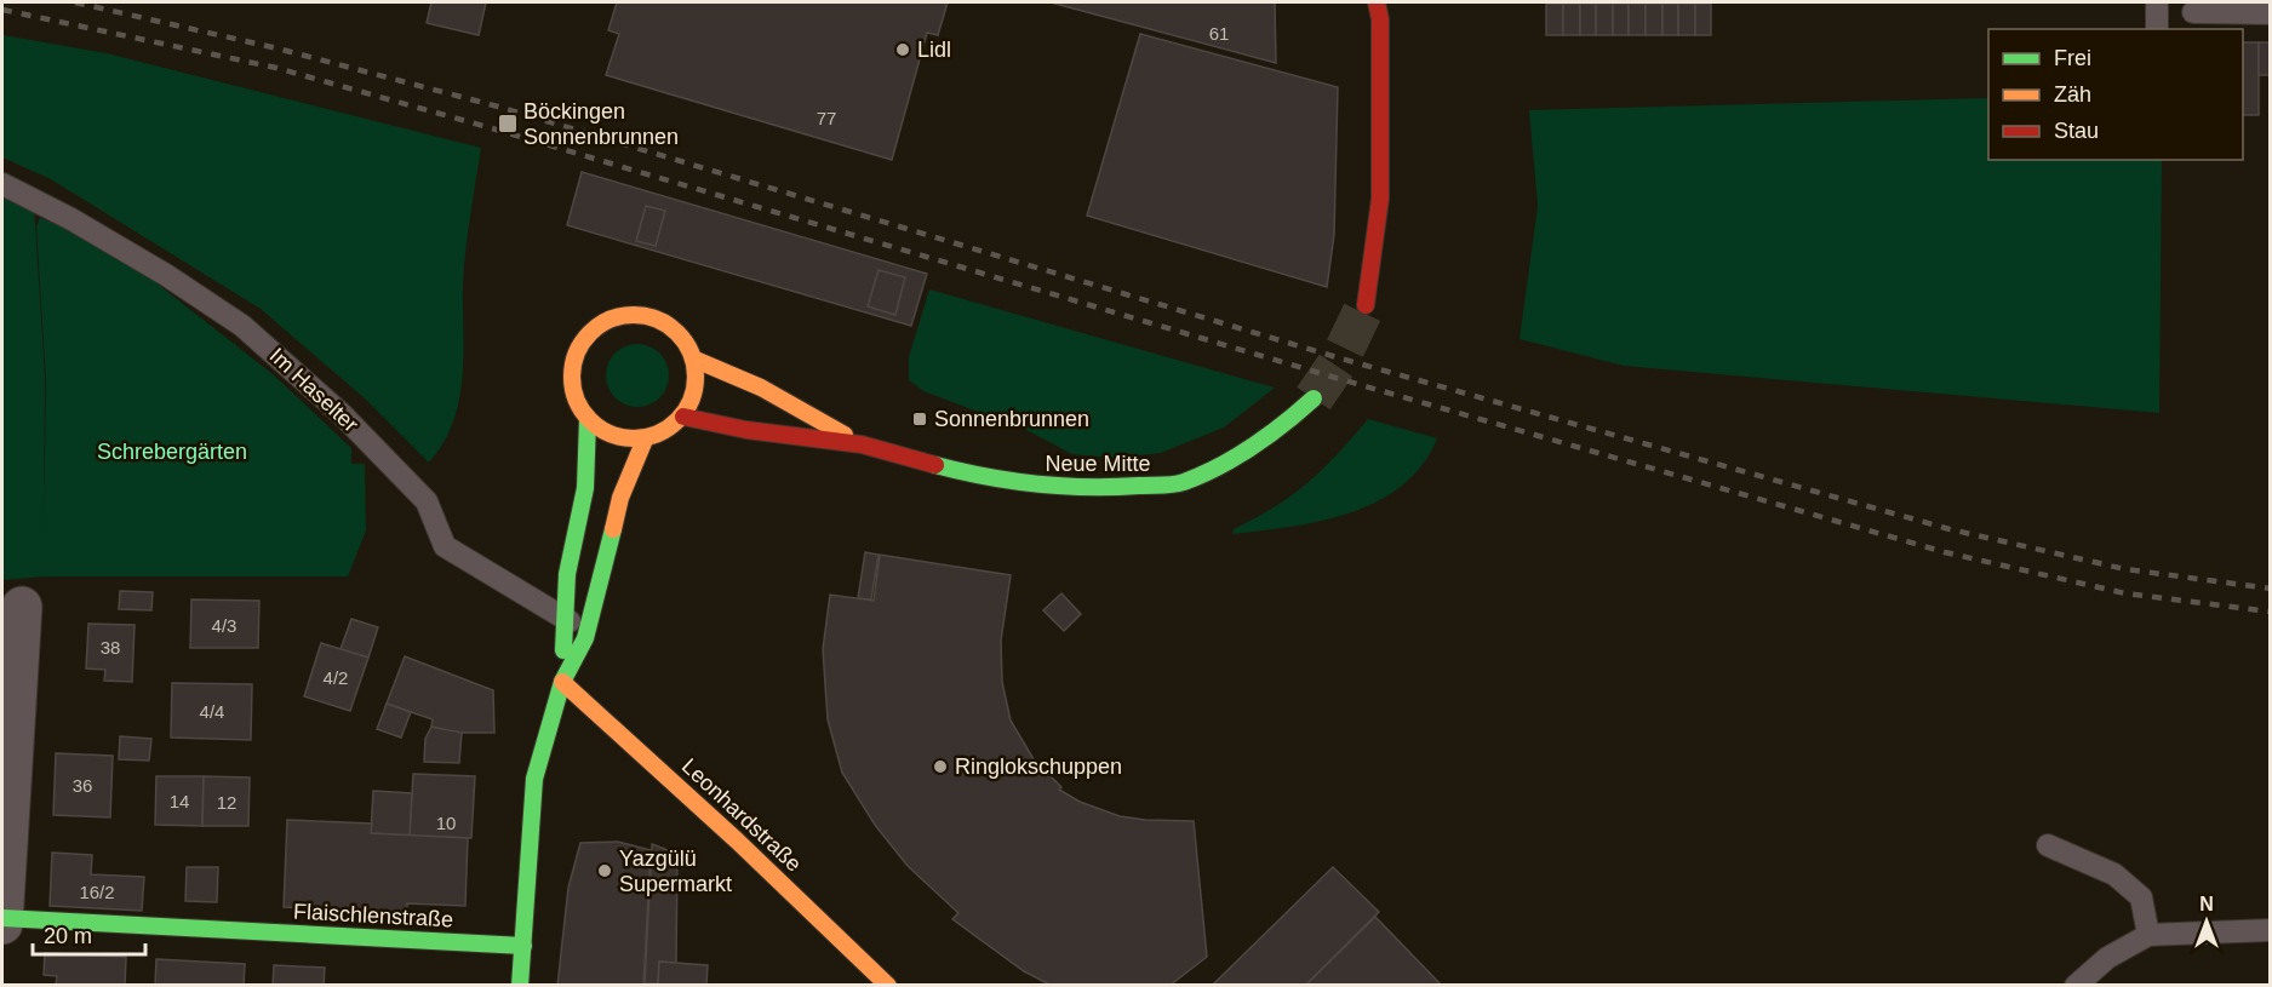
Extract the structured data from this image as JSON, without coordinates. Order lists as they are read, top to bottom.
{
  "streets": {
    "street": ["Neue Mitte", "Leonhardstraße", "Flaischlenstraße"],
    "lane": ["Im Haselter"]
  },
  "parks": ["Schrebergärten"],
  "places": {
    "other": ["Lidl", "Ringlokschuppen", "Yazgülü Supermarkt"],
    "transit": ["Böckingen Sonnenbrunnen", "Sonnenbrunnen"]
  },
  "house_numbers": [
    "61",
    "77",
    "4/3",
    "38",
    "4/2",
    "4/4",
    "36",
    "14",
    "12",
    "10",
    "16/2"
  ],
  "legend": ["Frei", "Zäh", "Stau"],
  "scale_bar": "20 m",
  "north": "top"
}
